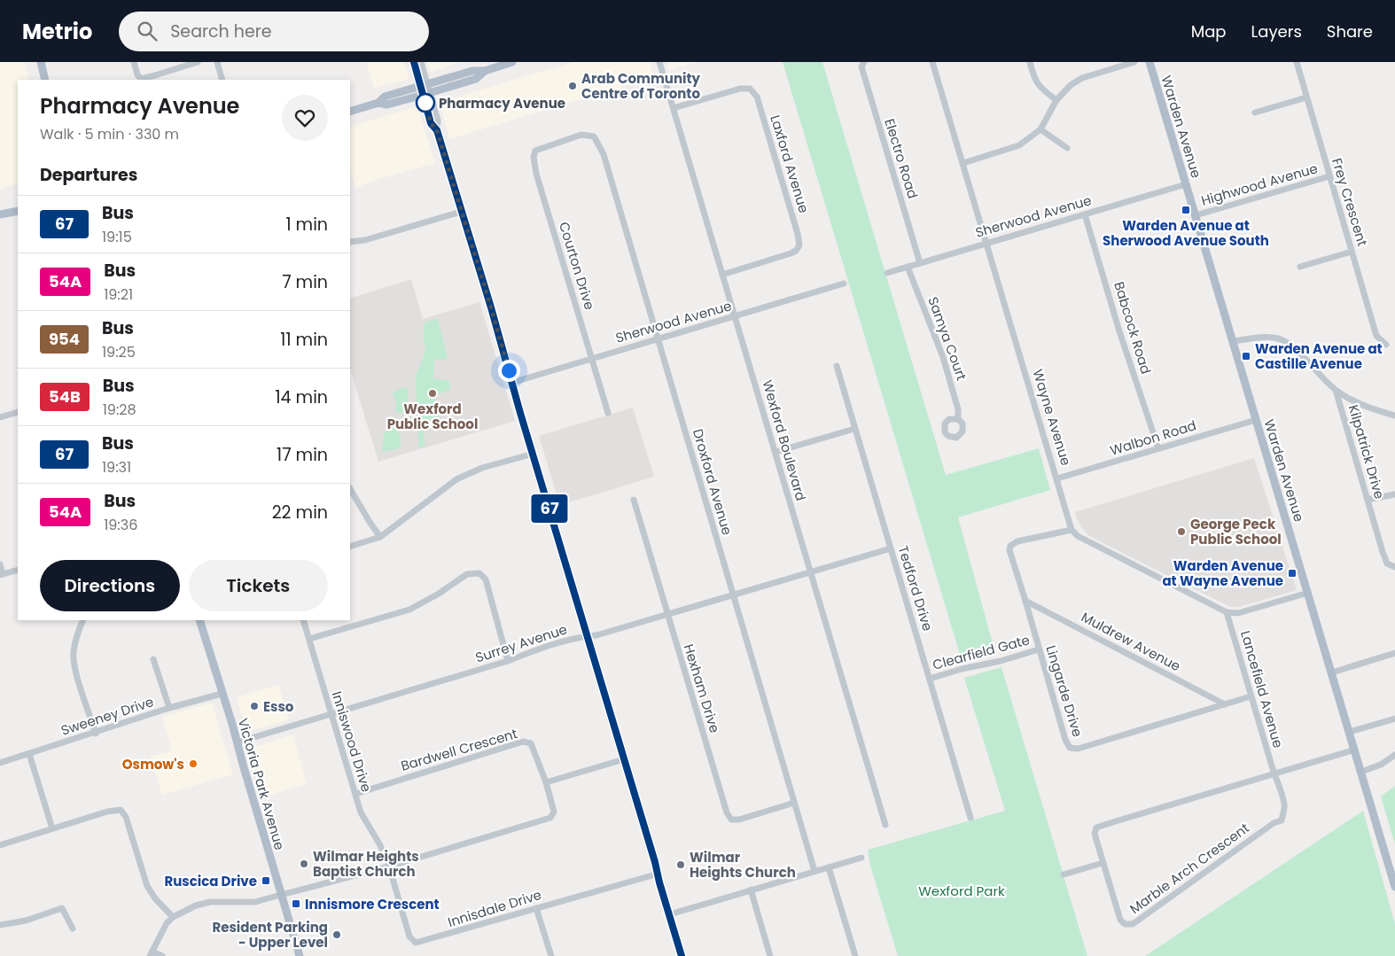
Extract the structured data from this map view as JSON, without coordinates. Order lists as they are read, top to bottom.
{
  "streets": {
    "main road": ["Warden Avenue", "Victoria Park Avenue"],
    "street": [
      "Electro Road",
      "Laxford Avenue",
      "Highwood Avenue",
      "Frey Crescent",
      "Sherwood Avenue",
      "Courton Drive",
      "Babcock Road",
      "Samya Court",
      "Wayne Avenue",
      "Walbon Road",
      "Wexford Boulevard",
      "Kilpatrick Drive",
      "Droxford Avenue",
      "Tedford Drive",
      "Muldrew Avenue",
      "Surrey Avenue",
      "Clearfield Gate",
      "Hexham Drive",
      "Lancefield Avenue",
      "Lingarde Drive",
      "Sweeney Drive",
      "Inniswood Drive",
      "Bardwell Crescent",
      "Marble Arch Crescent",
      "Innisdale Drive"
    ]
  },
  "crossings": [
    ["Warden Avenue", "Highwood Avenue"],
    ["Warden Avenue", "Sherwood Avenue"],
    ["Warden Avenue", "Walbon Road"],
    ["Warden Avenue", "Marble Arch Crescent"],
    ["Electro Road", "Sherwood Avenue"],
    ["Laxford Avenue", "Wexford Boulevard"],
    ["Highwood Avenue", "Frey Crescent"],
    ["Sherwood Avenue", "Courton Drive"],
    ["Sherwood Avenue", "Babcock Road"],
    ["Sherwood Avenue", "Samya Court"],
    ["Sherwood Avenue", "Wayne Avenue"],
    ["Sherwood Avenue", "Wexford Boulevard"],
    ["Sherwood Avenue", "Droxford Avenue"],
    ["Courton Drive", "Droxford Avenue"],
    ["Babcock Road", "Walbon Road"],
    ["Wayne Avenue", "Walbon Road"],
    ["Wayne Avenue", "Lingarde Drive"],
    ["Wexford Boulevard", "Surrey Avenue"],
    ["Droxford Avenue", "Surrey Avenue"],
    ["Droxford Avenue", "Hexham Drive"],
    ["Tedford Drive", "Surrey Avenue"],
    ["Tedford Drive", "Clearfield Gate"],
    ["Muldrew Avenue", "Lingarde Drive"],
    ["Surrey Avenue", "Hexham Drive"],
    ["Surrey Avenue", "Inniswood Drive"],
    ["Surrey Avenue", "Victoria Park Avenue"],
    ["Clearfield Gate", "Lingarde Drive"],
    ["Lancefield Avenue", "Lingarde Drive"],
    ["Lancefield Avenue", "Marble Arch Crescent"],
    ["Sweeney Drive", "Victoria Park Avenue"],
    ["Inniswood Drive", "Bardwell Crescent"],
    ["Inniswood Drive", "Innisdale Drive"]
  ],
  "parks": ["Wexford Park"],
  "places": {
    "other": [
      "Arab Community Centre of Toronto",
      "Pharmacy Avenue",
      "Wexford Public School",
      "George Peck Public School",
      "Esso",
      "Osmow's",
      "Wilmar Heights Baptist Church",
      "Wilmar Heights Church",
      "Resident Parking - Upper Level"
    ],
    "transit": [
      "Warden Avenue at Sherwood Avenue South",
      "Warden Avenue at Castille Avenue",
      "Warden Avenue at Wayne Avenue",
      "Ruscica Drive",
      "Innismore Crescent"
    ]
  },
  "lines": ["bus line 67"],
  "page": {
    "header": "Metrio",
    "search": "Search here",
    "nav": ["Map", "Layers", "Share"],
    "on_map": "67",
    "heading": [
      ["Pharmacy Avenue", "Walk · 5 min · 330 m"],
      "Departures"
    ],
    "list": [
      {
        "mark": "67",
        "name": "Bus",
        "note": "19:15",
        "value": "1 min"
      },
      {
        "mark": "54A",
        "name": "Bus",
        "note": "19:21",
        "value": "7 min"
      },
      {
        "mark": "954",
        "name": "Bus",
        "note": "19:25",
        "value": "11 min"
      },
      {
        "mark": "54B",
        "name": "Bus",
        "note": "19:28",
        "value": "14 min"
      },
      {
        "mark": "67",
        "name": "Bus",
        "note": "19:31",
        "value": "17 min"
      },
      {
        "mark": "54A",
        "name": "Bus",
        "note": "19:36",
        "value": "22 min"
      }
    ],
    "buttons": ["Directions", "Tickets"]
  }
}
